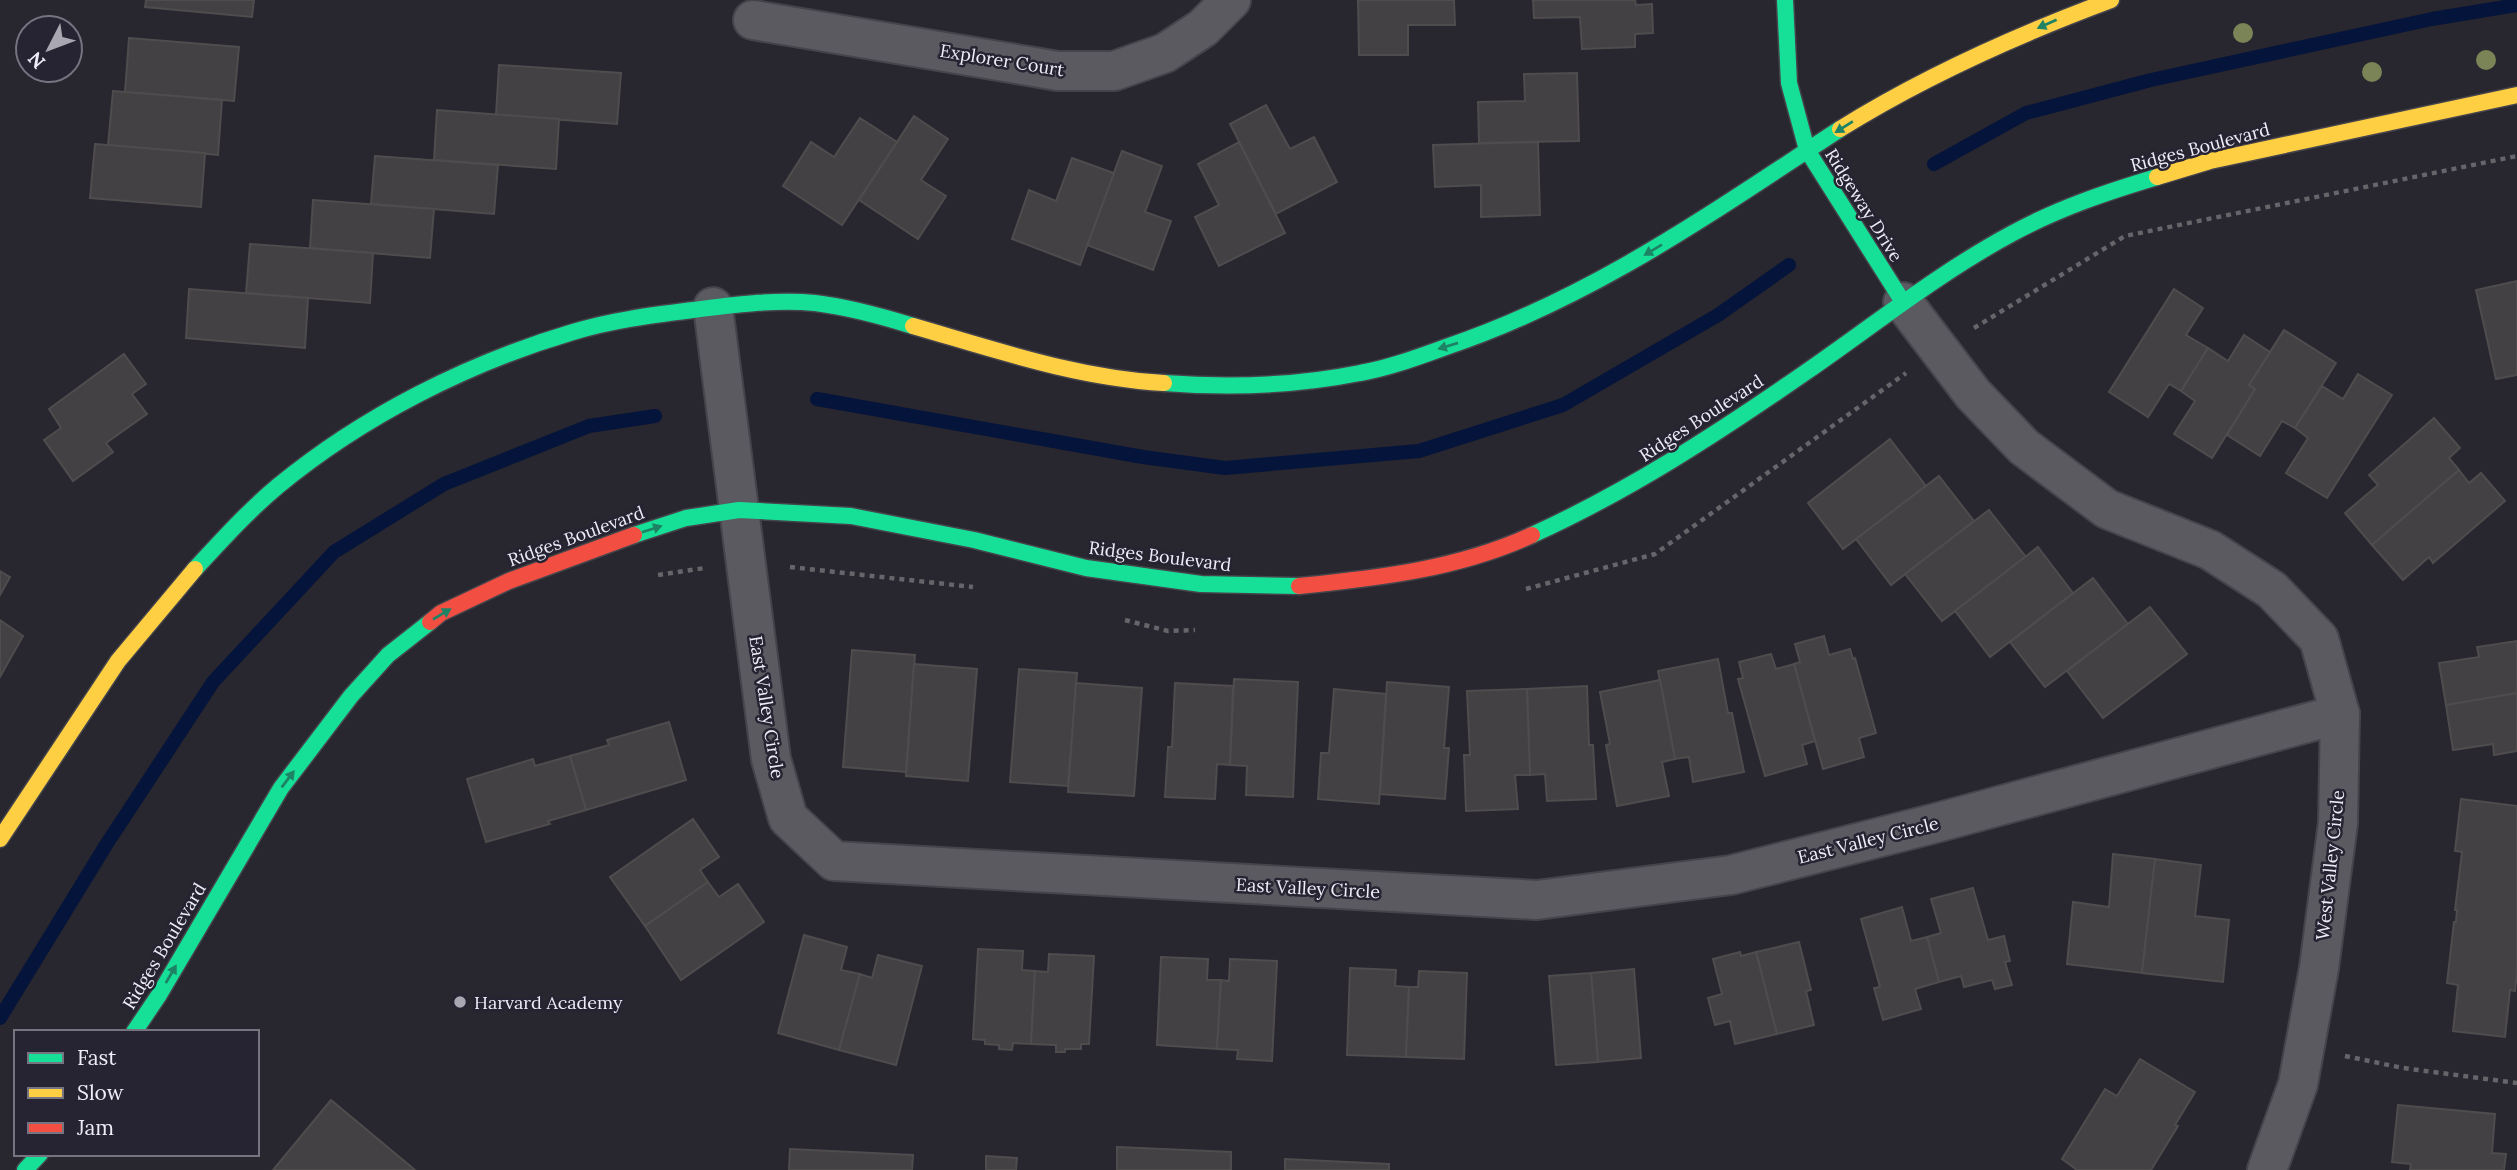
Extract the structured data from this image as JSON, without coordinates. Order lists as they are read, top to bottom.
{
  "streets": {
    "street": [
      "Explorer Court",
      "Ridges Boulevard",
      "Ridgeway Drive",
      "East Valley Circle",
      "West Valley Circle"
    ]
  },
  "crossings": [
    ["Ridges Boulevard", "Ridgeway Drive"],
    ["Ridges Boulevard", "East Valley Circle"],
    ["Ridges Boulevard", "West Valley Circle"],
    ["Ridgeway Drive", "West Valley Circle"],
    ["East Valley Circle", "West Valley Circle"]
  ],
  "places": ["Harvard Academy"],
  "legend": ["Fast", "Slow", "Jam"],
  "north": "bottom left"
}
